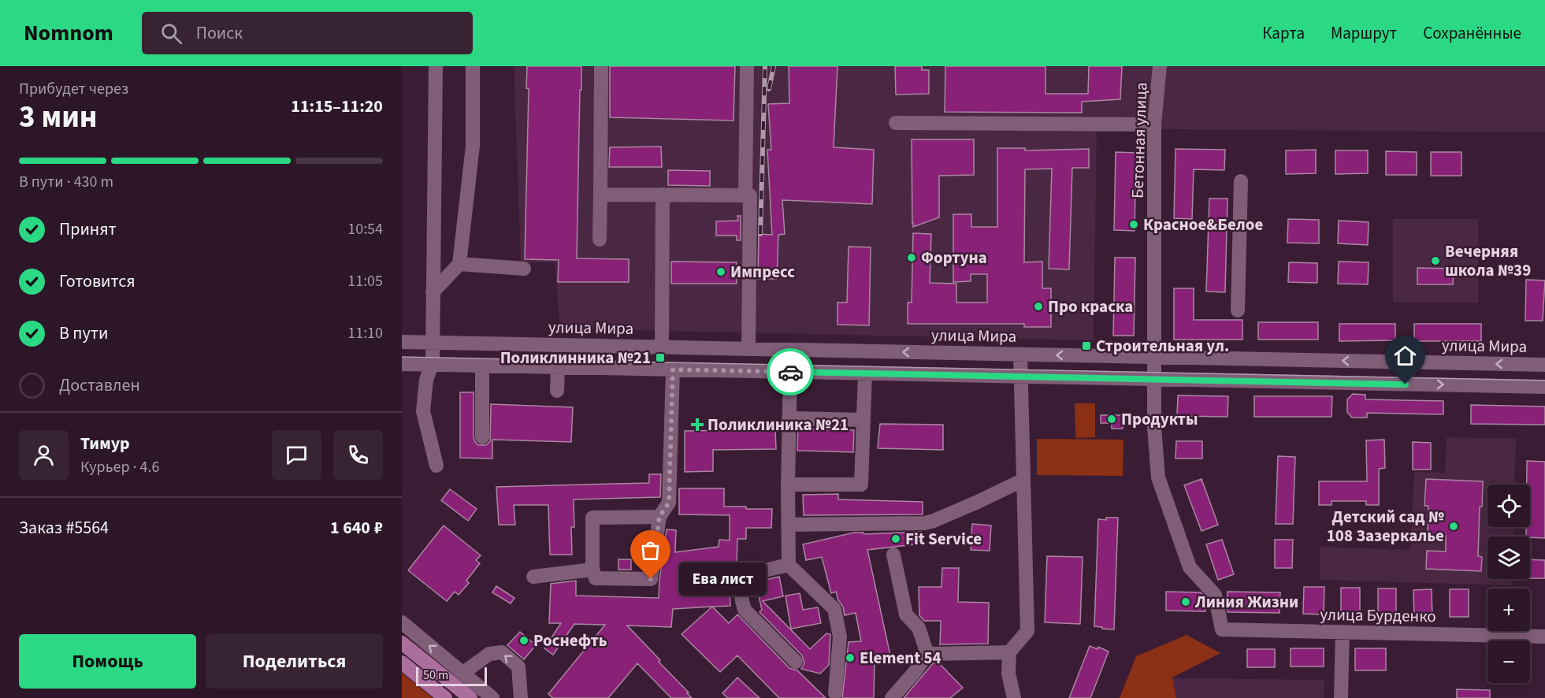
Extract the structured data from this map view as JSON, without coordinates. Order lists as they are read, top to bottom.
{
  "streets": {
    "street": ["Бетонная улица", "улица Мира", "улица Бурденко"]
  },
  "crossings": [
    ["Бетонная улица", "улица Мира"],
    ["Бетонная улица", "улица Бурденко"]
  ],
  "places": {
    "other": [
      "Красное&Белое",
      "Фортуна",
      "Вечерняя школа №39",
      "Импресс",
      "Про краска",
      "Продукты",
      "Детский сад № 108 Зазеркалье",
      "Fit Service",
      "Ева лист",
      "Линия Жизни",
      "Роснефть",
      "Element 54"
    ],
    "transit": ["Строительная ул.", "Поликлинника №21"],
    "health": ["Поликлиника №21"]
  },
  "scale_bar": "50 m",
  "page": {
    "header": "Nomnom",
    "search": "Поиск",
    "nav": ["Карта", "Маршрут", "Сохранённые"],
    "heading": ["3 мин", "Прибудет через", "11:15–11:20"],
    "panel": [
      "Тимур",
      "Курьер · 4.6",
      "Заказ #5564",
      "1 640 ₽"
    ],
    "bar": "В пути · 430 m",
    "list": [
      ["Принят", "10:54"],
      ["Готовится", "11:05"],
      ["В пути", "11:10"],
      "Доставлен"
    ],
    "map_buttons": ["+", "−"],
    "bubble": "Ева лист",
    "buttons": ["Помощь", "Поделиться"],
    "scale": "50 m"
  }
}
